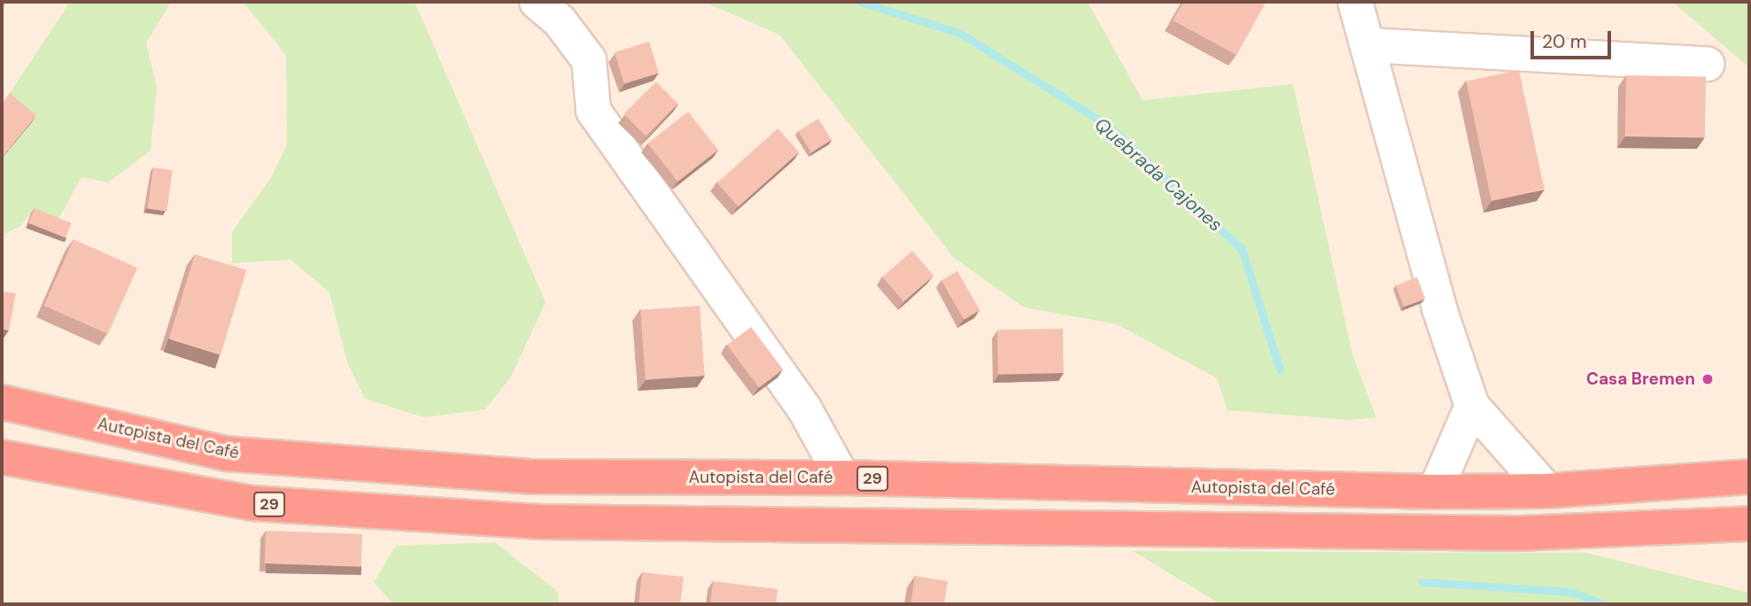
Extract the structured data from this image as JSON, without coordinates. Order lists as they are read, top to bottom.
{
  "streets": {
    "highway": ["Autopista del Café", "29"]
  },
  "water": ["Quebrada Cajones"],
  "places": ["Casa Bremen"],
  "scale_bar": "20 m"
}
